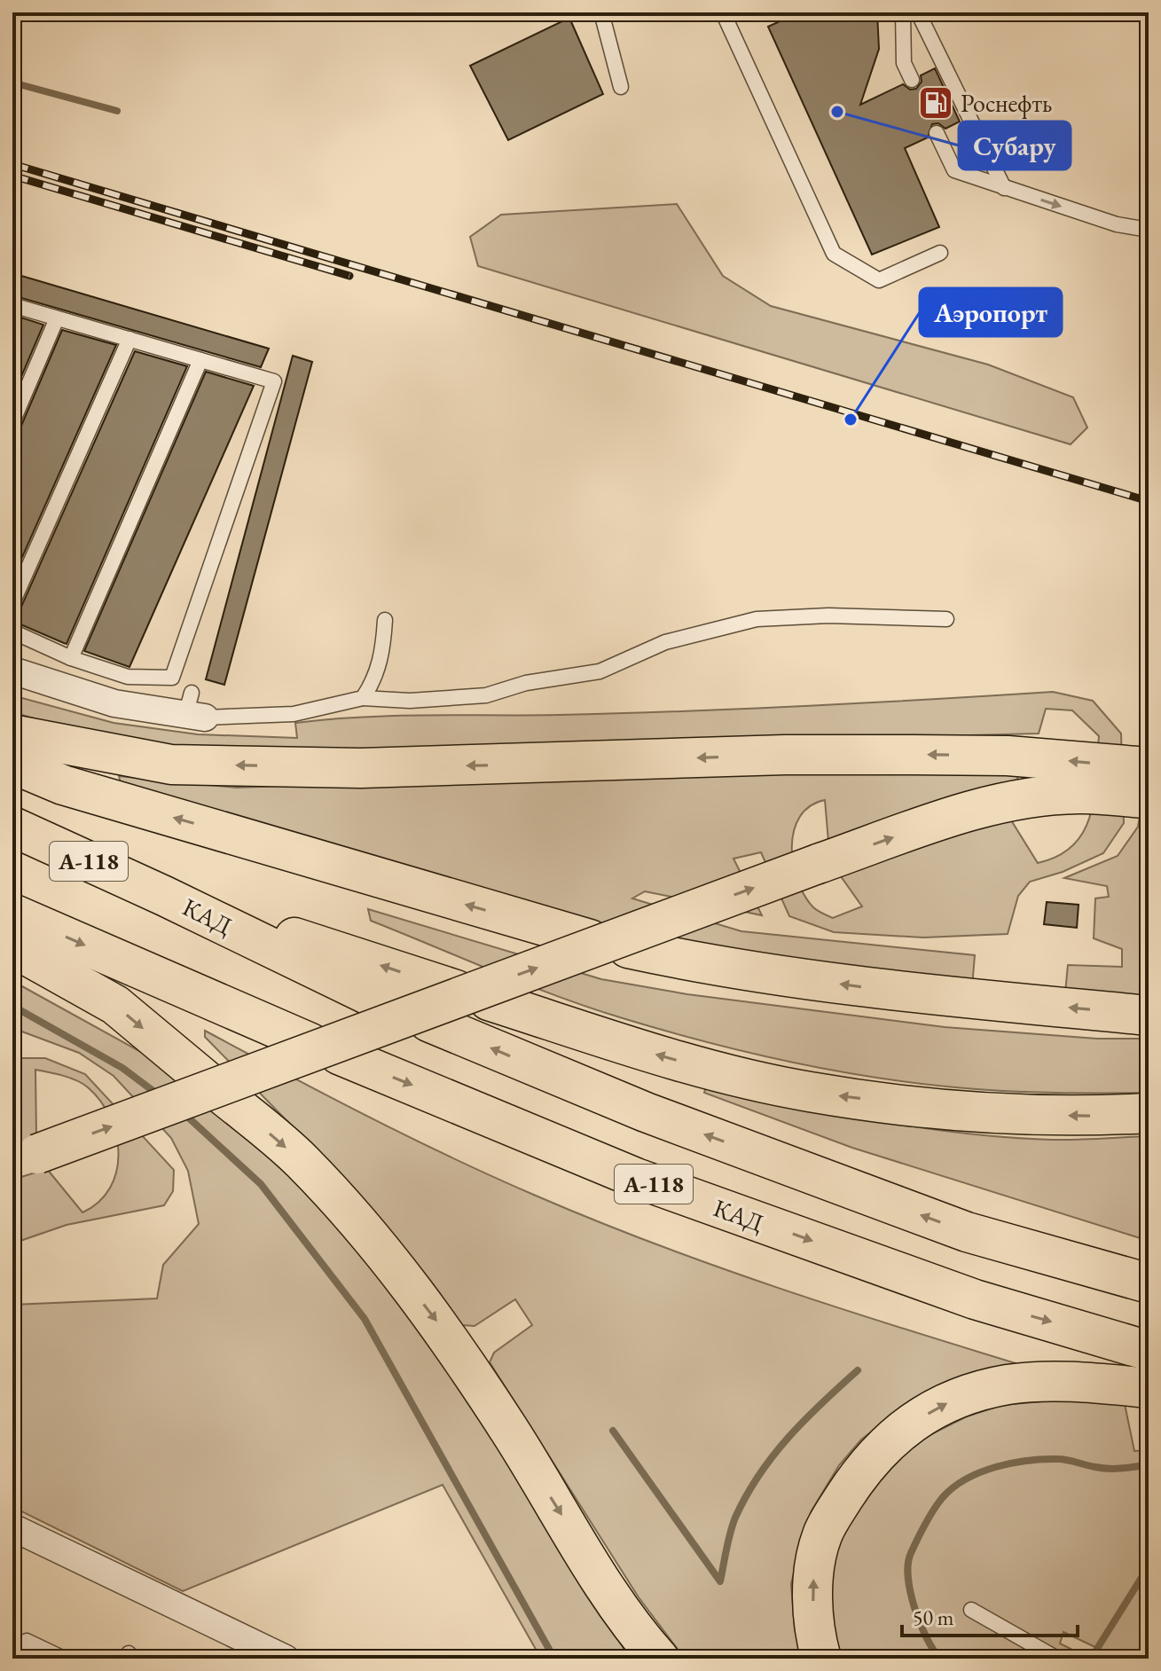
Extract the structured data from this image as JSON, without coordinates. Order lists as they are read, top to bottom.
{
  "streets": {
    "main road": ["А-118", "КАД"]
  },
  "places": {
    "fuel station": ["Роснефть"],
    "other": ["Субару", "Аэропорт"]
  },
  "scale_bar": "50 m"
}
